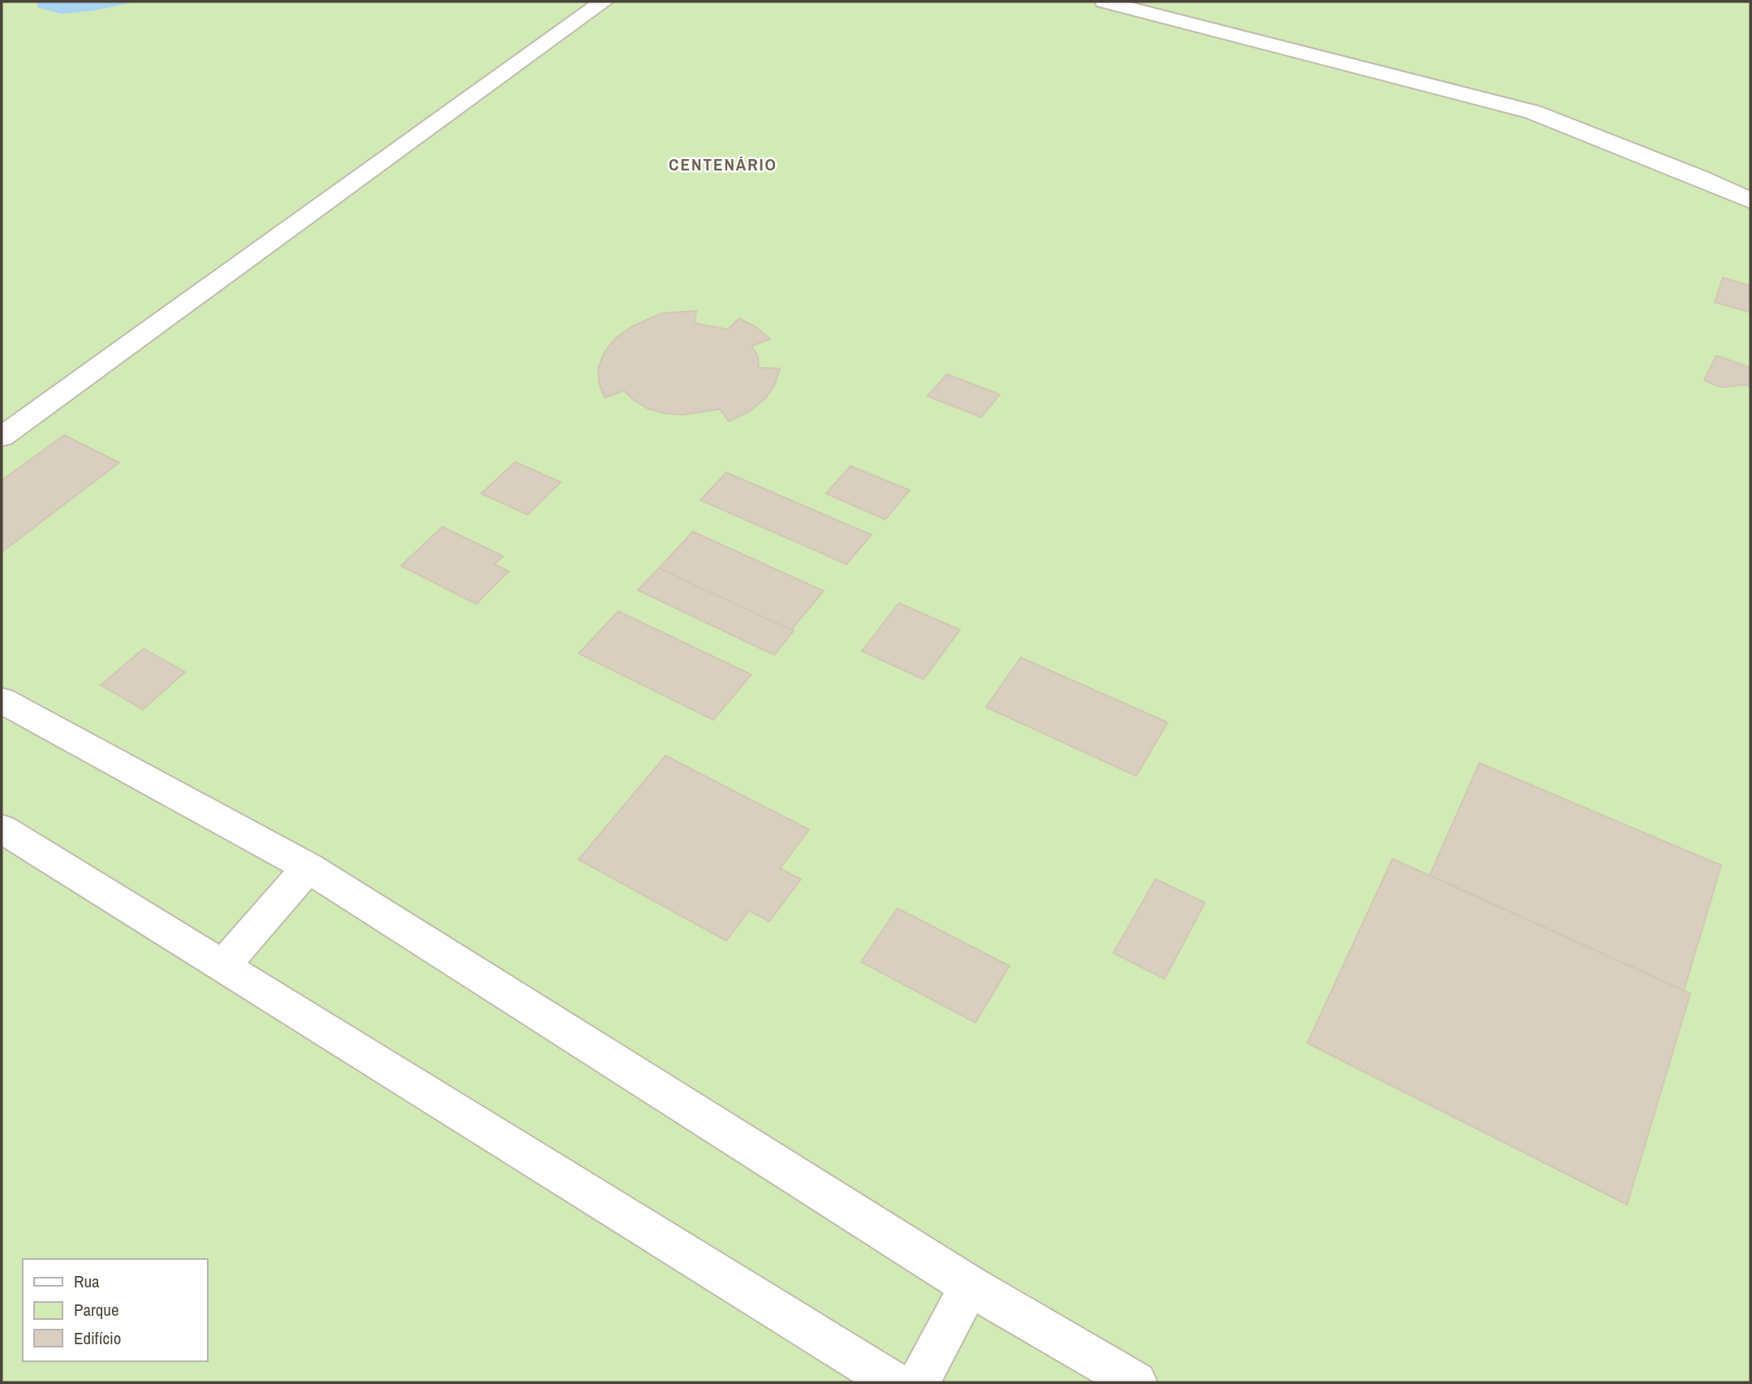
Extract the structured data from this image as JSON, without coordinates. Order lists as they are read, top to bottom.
{
  "districts": ["CENTENÁRIO"],
  "legend": ["Rua", "Parque", "Edifício"]
}
